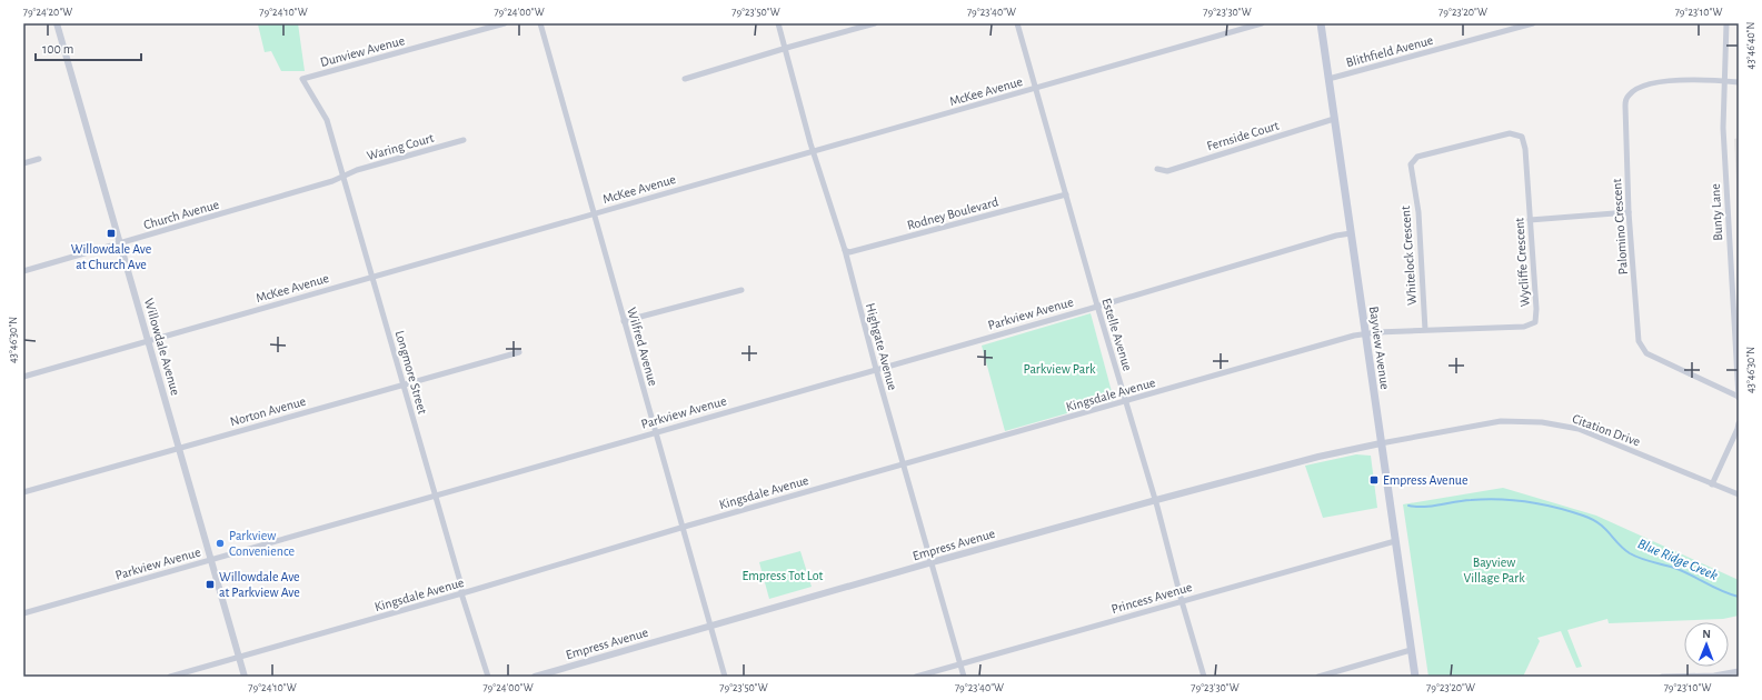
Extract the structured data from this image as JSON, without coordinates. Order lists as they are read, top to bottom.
{
  "streets": {
    "main road": ["Bayview Avenue"],
    "street": [
      "Dunview Avenue",
      "Blithfield Avenue",
      "McKee Avenue",
      "Fernside Court",
      "Waring Court",
      "Bunty Lane",
      "Rodney Boulevard",
      "Church Avenue",
      "Palomino Crescent",
      "Whitelock Crescent",
      "Wycliffe Crescent",
      "Parkview Avenue",
      "Estelle Avenue",
      "Willowdale Avenue",
      "Wilfred Avenue",
      "Highgate Avenue",
      "Longmore Street",
      "Kingsdale Avenue",
      "Norton Avenue",
      "Citation Drive",
      "Empress Avenue",
      "Princess Avenue"
    ]
  },
  "crossings": [
    ["Dunview Avenue", "Longmore Street"],
    ["Blithfield Avenue", "Bayview Avenue"],
    ["McKee Avenue", "Estelle Avenue"],
    ["McKee Avenue", "Willowdale Avenue"],
    ["McKee Avenue", "Wilfred Avenue"],
    ["McKee Avenue", "Highgate Avenue"],
    ["McKee Avenue", "Longmore Street"],
    ["Fernside Court", "Bayview Avenue"],
    ["Waring Court", "Church Avenue"],
    ["Waring Court", "Longmore Street"],
    ["Bunty Lane", "Palomino Crescent"],
    ["Rodney Boulevard", "Estelle Avenue"],
    ["Rodney Boulevard", "Highgate Avenue"],
    ["Church Avenue", "Willowdale Avenue"],
    ["Church Avenue", "Longmore Street"],
    ["Whitelock Crescent", "Wycliffe Crescent"],
    ["Wycliffe Crescent", "Bayview Avenue"],
    ["Wycliffe Crescent", "Kingsdale Avenue"],
    ["Parkview Avenue", "Estelle Avenue"],
    ["Parkview Avenue", "Willowdale Avenue"],
    ["Parkview Avenue", "Wilfred Avenue"],
    ["Parkview Avenue", "Highgate Avenue"],
    ["Parkview Avenue", "Bayview Avenue"],
    ["Parkview Avenue", "Longmore Street"],
    ["Estelle Avenue", "Kingsdale Avenue"],
    ["Estelle Avenue", "Empress Avenue"],
    ["Estelle Avenue", "Princess Avenue"],
    ["Willowdale Avenue", "Kingsdale Avenue"],
    ["Willowdale Avenue", "Norton Avenue"],
    ["Wilfred Avenue", "Kingsdale Avenue"],
    ["Wilfred Avenue", "Empress Avenue"],
    ["Highgate Avenue", "Kingsdale Avenue"],
    ["Highgate Avenue", "Empress Avenue"],
    ["Highgate Avenue", "Princess Avenue"],
    ["Bayview Avenue", "Kingsdale Avenue"],
    ["Bayview Avenue", "Citation Drive"],
    ["Bayview Avenue", "Empress Avenue"],
    ["Bayview Avenue", "Princess Avenue"],
    ["Longmore Street", "Kingsdale Avenue"],
    ["Longmore Street", "Norton Avenue"],
    ["Citation Drive", "Empress Avenue"]
  ],
  "water": ["Blue Ridge Creek"],
  "parks": ["Parkview Park", "Bayview Village Park", "Empress Tot Lot"],
  "places": {
    "transit": ["Willowdale Ave at Church Ave", "Empress Avenue", "Willowdale Ave at Parkview Ave"],
    "other": ["Parkview Convenience"]
  },
  "scale_bar": "100 m",
  "north": "top",
  "coordinates": [
    "79°24'20\"W",
    "79°24'10\"W",
    "79°24'00\"W",
    "79°23'50\"W",
    "79°23'40\"W",
    "79°23'30\"W",
    "79°23'20\"W",
    "79°23'10\"W",
    "43°46'40\"N",
    "43°46'30\"N"
  ]
}
